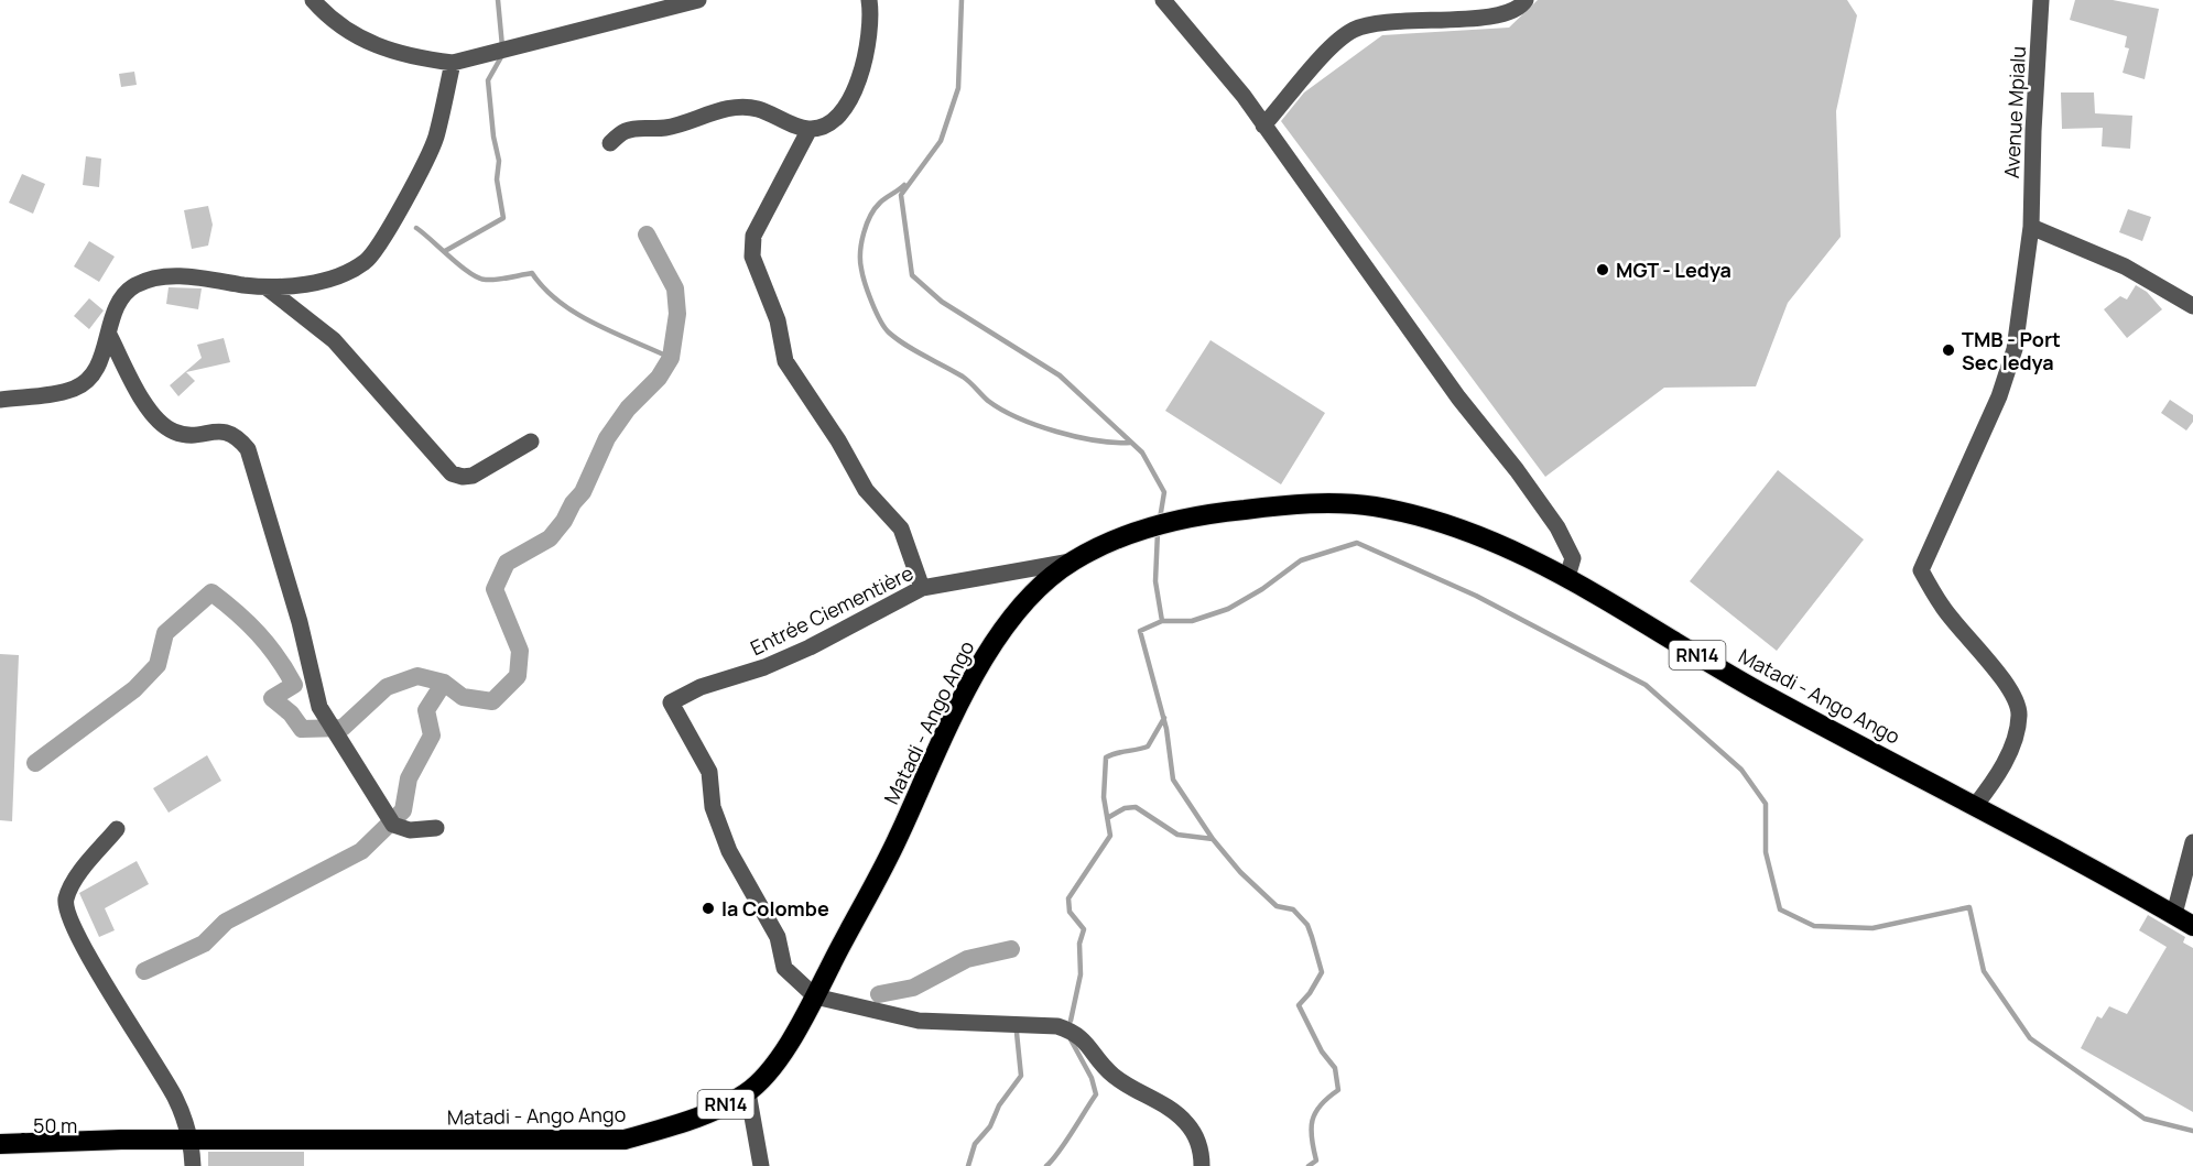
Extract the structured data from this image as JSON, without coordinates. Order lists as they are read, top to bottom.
{
  "streets": {
    "highway": ["RN14", "Matadi - Ango Ango"],
    "street": ["Avenue Mpialu", "Entrée Ciementière"]
  },
  "crossings": [
    ["Avenue Mpialu", "Matadi - Ango Ango"],
    ["Entrée Ciementière", "Matadi - Ango Ango"]
  ],
  "places": ["MGT - Ledya", "TMB - Port Sec ledya", "la Colombe"],
  "scale_bar": "50 m"
}
